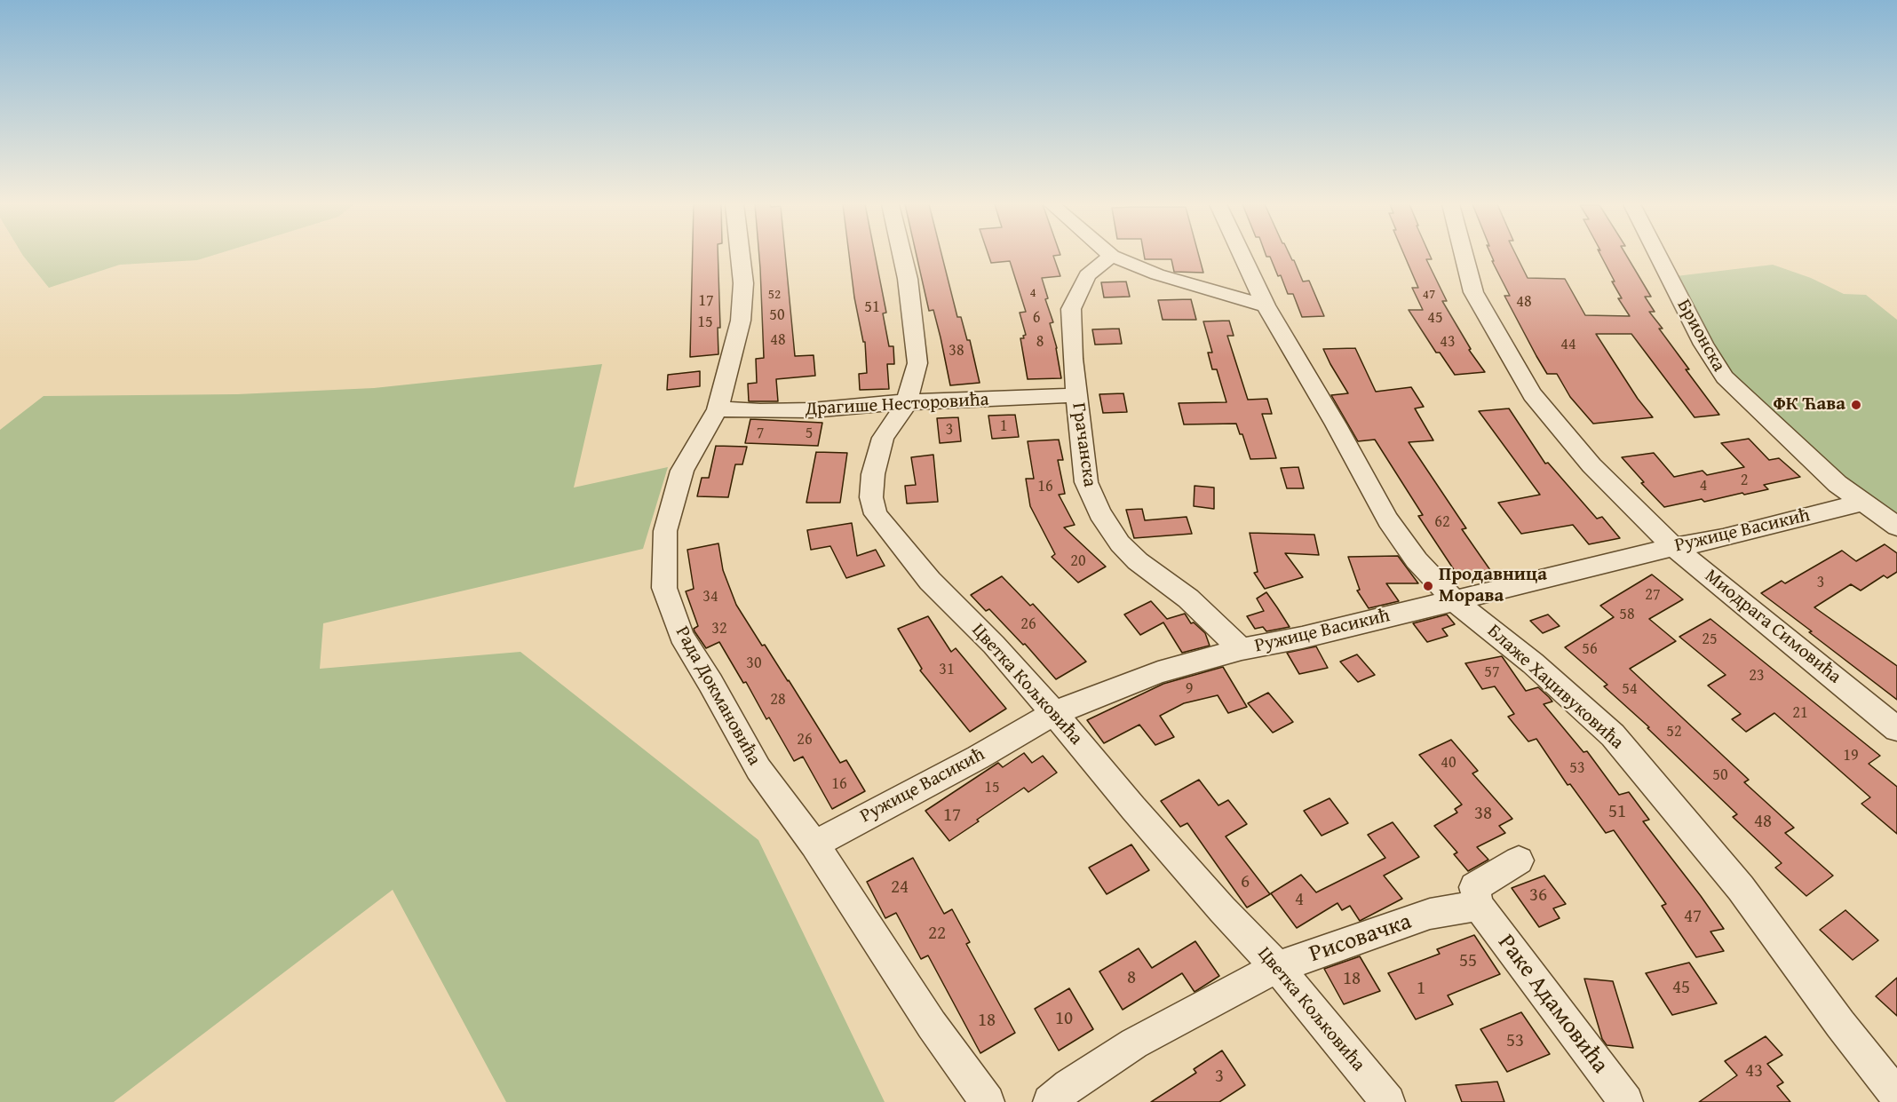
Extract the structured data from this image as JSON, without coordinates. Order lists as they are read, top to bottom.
{
  "streets": {
    "street": [
      "Брионска",
      "Драгише Несторовића",
      "Грачанска",
      "Ружице Васикић",
      "Миодрага Симовића",
      "Цветка Кољковића",
      "Блаже Хаџивуковића",
      "Рада Докмановића",
      "Рисовачка",
      "Раке Адамовића"
    ]
  },
  "crossings": [
    ["Брионска", "Ружице Васикић"],
    ["Драгише Несторовића", "Грачанска"],
    ["Драгише Несторовића", "Цветка Кољковића"],
    ["Драгише Несторовића", "Рада Докмановића"],
    ["Грачанска", "Ружице Васикић"],
    ["Ружице Васикић", "Миодрага Симовића"],
    ["Ружице Васикић", "Цветка Кољковића"],
    ["Ружице Васикић", "Блаже Хаџивуковића"],
    ["Ружице Васикић", "Рада Докмановића"],
    ["Цветка Кољковића", "Рисовачка"],
    ["Рисовачка", "Раке Адамовића"]
  ],
  "places": ["ФК Ћава", "Продавница Морава"],
  "house_numbers": [
    "4",
    "52",
    "47",
    "17",
    "48",
    "51",
    "50",
    "6",
    "45",
    "15",
    "48",
    "8",
    "43",
    "44",
    "38",
    "1",
    "3",
    "7",
    "5",
    "2",
    "4",
    "16",
    "62",
    "20",
    "3",
    "27",
    "34",
    "58",
    "26",
    "32",
    "25",
    "56",
    "30",
    "31",
    "57",
    "23",
    "9",
    "54",
    "28",
    "21",
    "52",
    "26",
    "19",
    "40",
    "53",
    "50",
    "16",
    "15",
    "51",
    "38",
    "17",
    "48",
    "6",
    "24",
    "36",
    "4",
    "47",
    "22",
    "55",
    "8",
    "18",
    "45",
    "1",
    "10",
    "18",
    "53",
    "43",
    "3"
  ]
}
